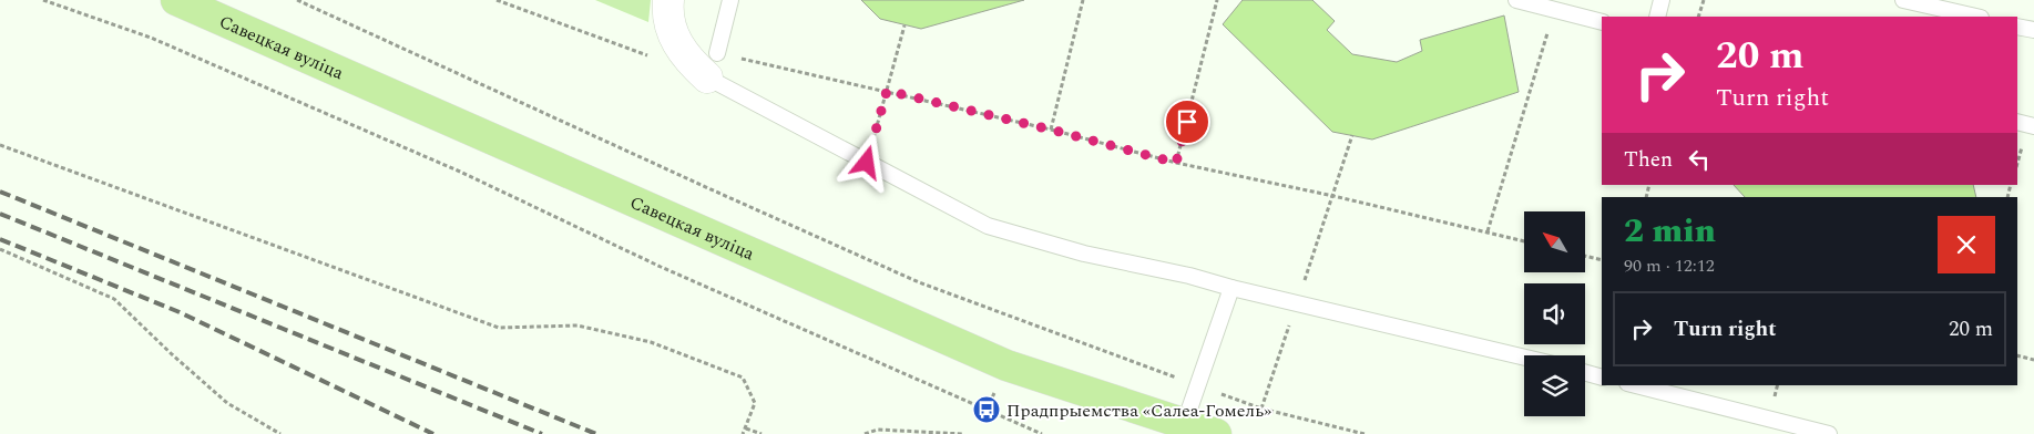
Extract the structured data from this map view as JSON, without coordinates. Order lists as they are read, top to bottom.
{
  "streets": {
    "main road": ["Савецкая вуліца"]
  },
  "places": {
    "bus stop": ["Прадпрыемства «Салеа-Гомель»"]
  },
  "north": "top left",
  "page": {
    "turn": ["20 m", "Turn right"],
    "then": "Then",
    "heading": ["2 min", "90 m · 12:12"],
    "list": [
      {
        "name": "Turn right",
        "value": "20 m"
      }
    ]
  }
}
